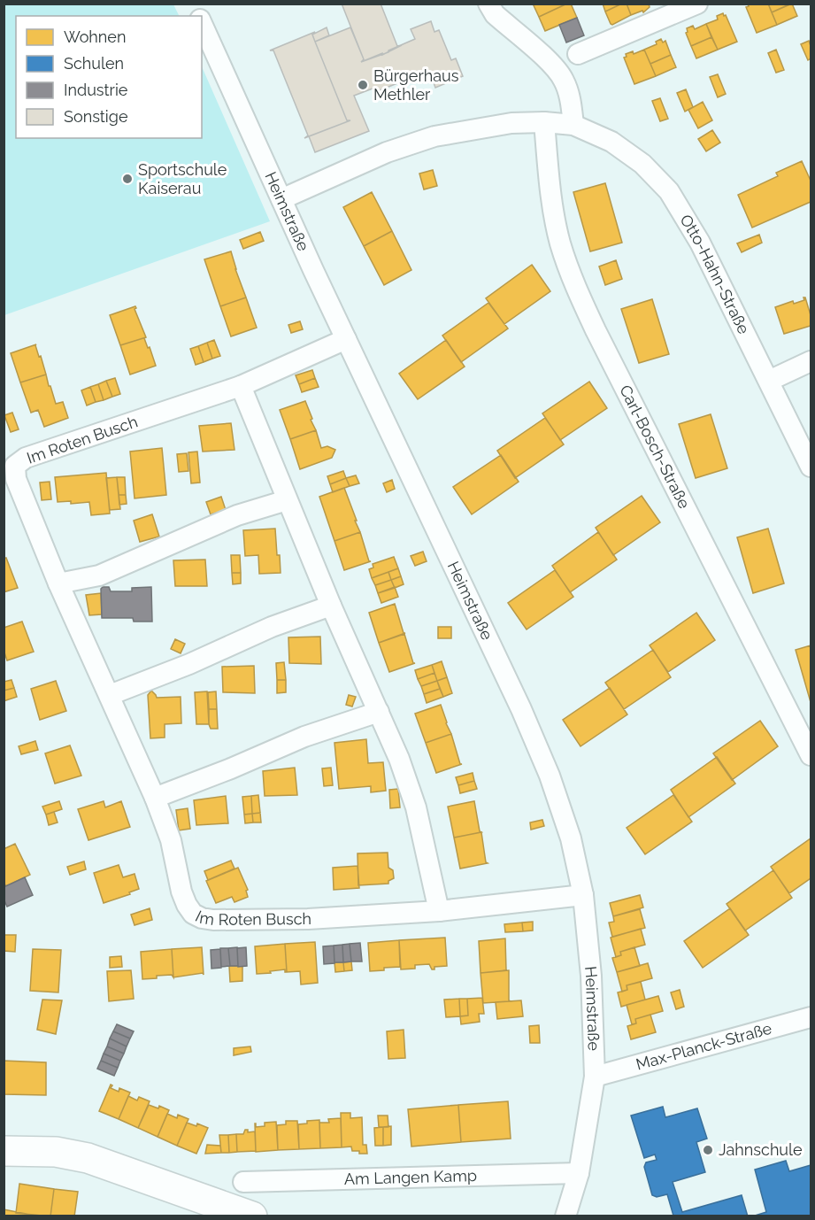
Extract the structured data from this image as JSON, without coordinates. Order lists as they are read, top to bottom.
{
  "streets": {
    "street": [
      "Heimstraße",
      "Otto-Hahn-Straße",
      "Im Roten Busch",
      "Carl-Bosch-Straße",
      "Max-Planck-Straße",
      "Am Langen Kamp"
    ]
  },
  "crossings": [
    ["Heimstraße", "Otto-Hahn-Straße"],
    ["Heimstraße", "Im Roten Busch"],
    ["Heimstraße", "Max-Planck-Straße"],
    ["Heimstraße", "Am Langen Kamp"],
    ["Otto-Hahn-Straße", "Carl-Bosch-Straße"]
  ],
  "places": ["Bürgerhaus Methler", "Sportschule Kaiserau", "Jahnschule"],
  "legend": [
    "Wohnen",
    "Schulen",
    "Industrie",
    "Sonstige"
  ]
}
